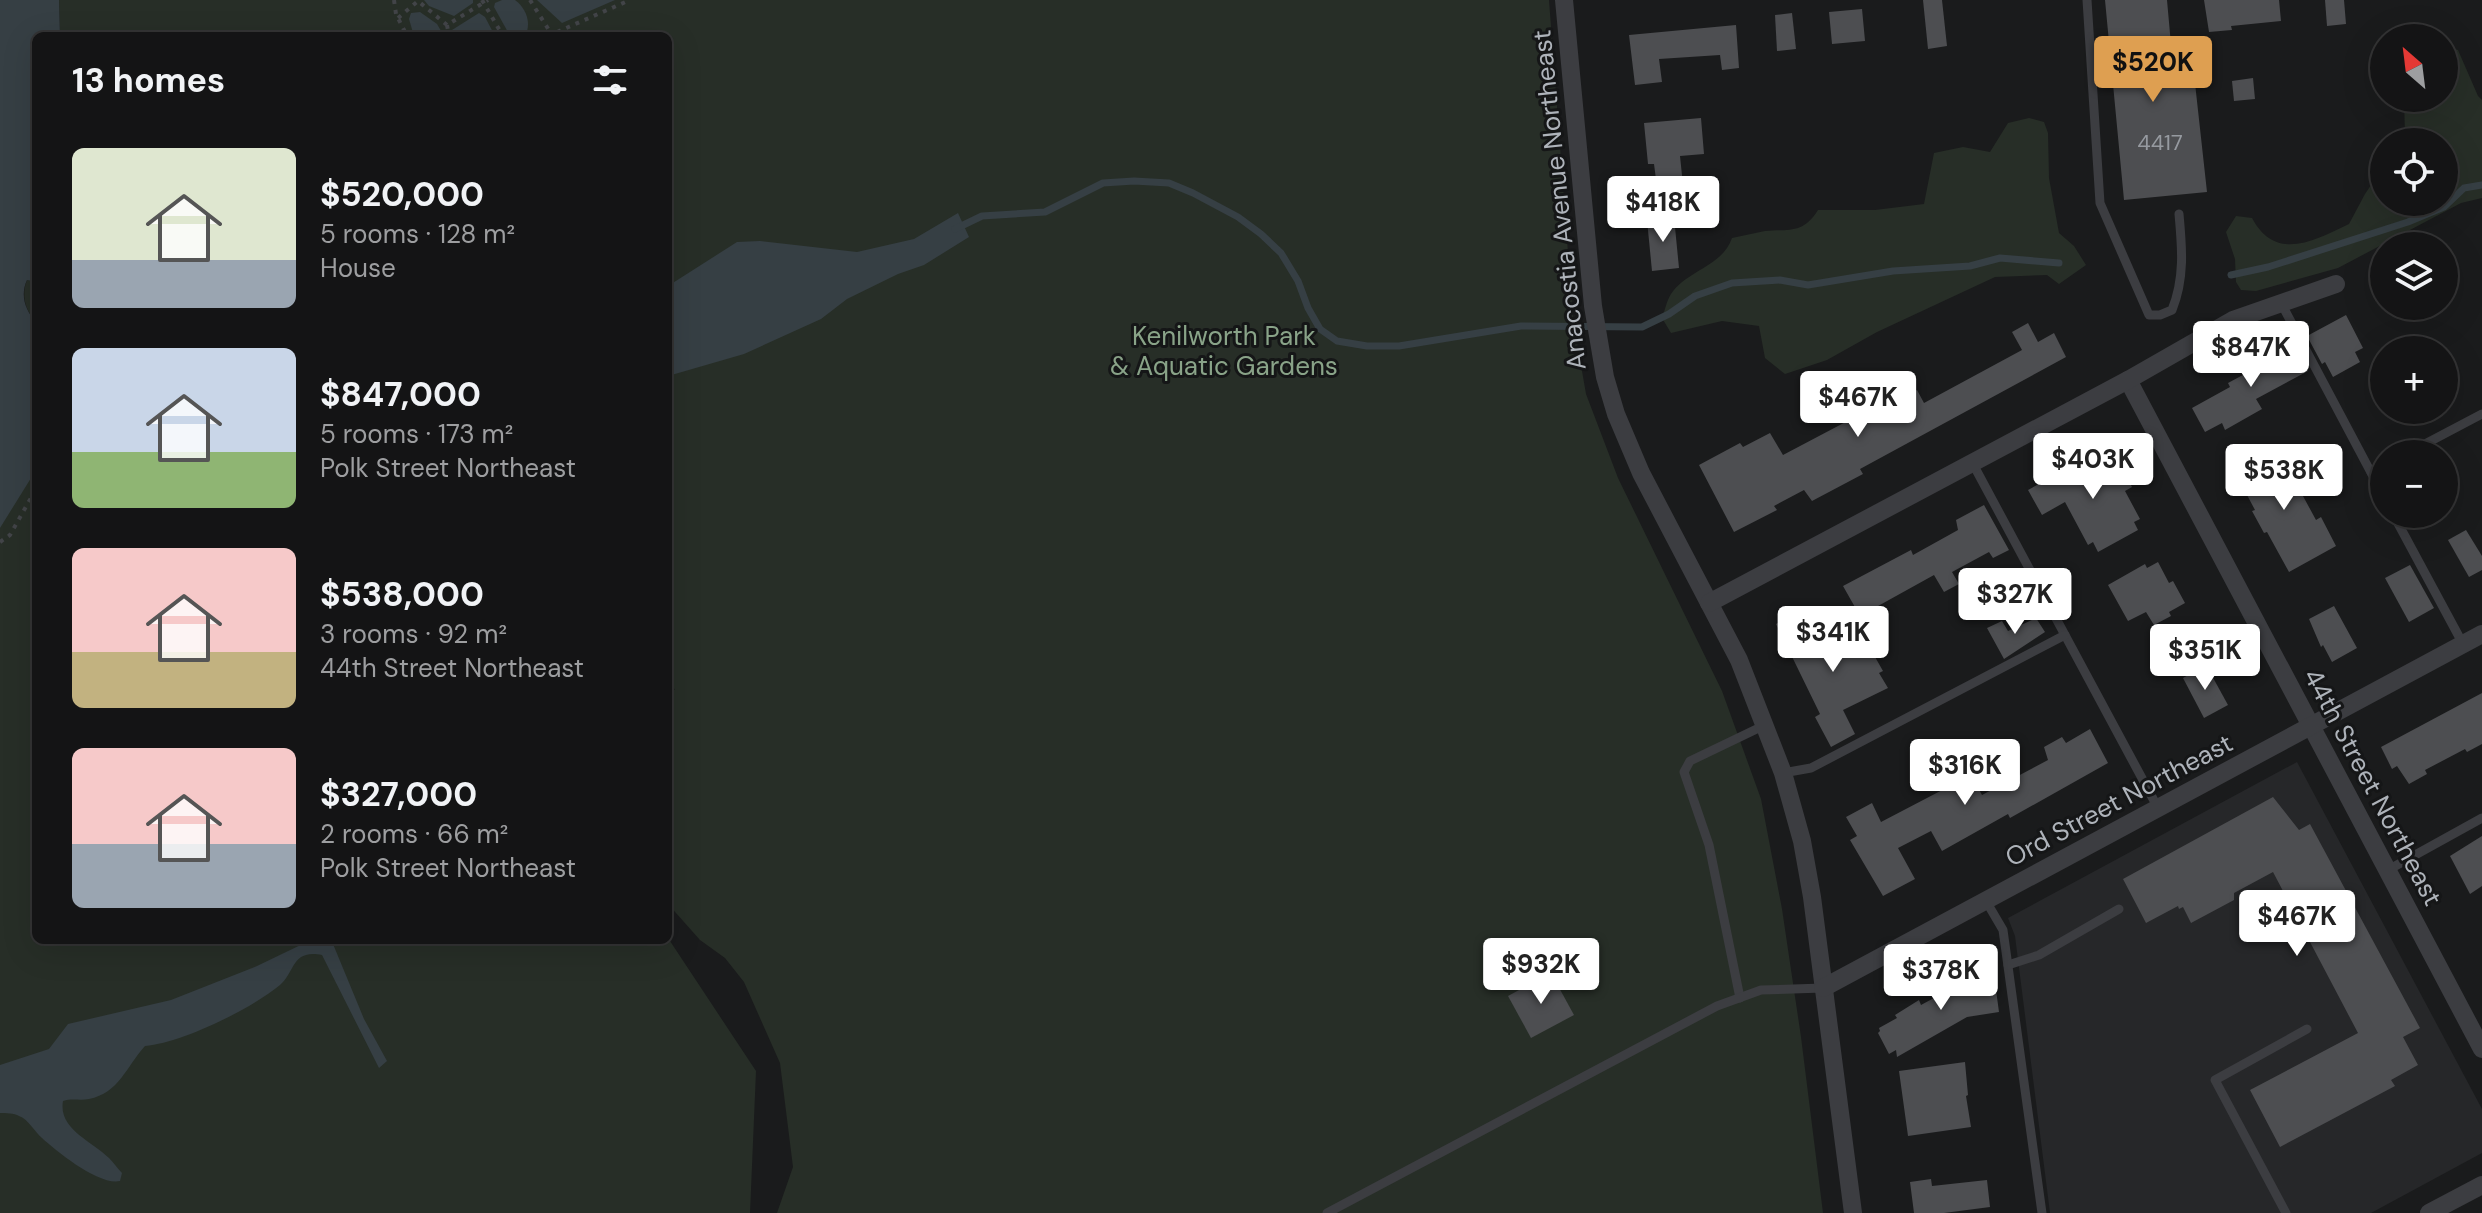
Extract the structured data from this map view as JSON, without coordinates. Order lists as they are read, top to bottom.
{
  "streets": {
    "street": ["Anacostia Avenue Northeast", "44th Street Northeast", "Ord Street Northeast"]
  },
  "crossings": [
    ["Anacostia Avenue Northeast", "Ord Street Northeast"],
    ["44th Street Northeast", "Ord Street Northeast"]
  ],
  "parks": ["Kenilworth Park & Aquatic Gardens"],
  "house_numbers": ["4417"],
  "north": "top left",
  "page": {
    "map_buttons": ["+", "−"],
    "heading": "13 homes",
    "price": [
      "$520K",
      "$418K",
      "$847K",
      "$467K",
      "$403K",
      "$538K",
      "$327K",
      "$341K",
      "$351K",
      "$316K",
      "$467K",
      "$932K",
      "$378K"
    ],
    "list": [
      {
        "name": "$520,000",
        "note": "5 rooms · 128 m² · House"
      },
      {
        "name": "$847,000",
        "note": "5 rooms · 173 m² · Polk Street Northeast"
      },
      {
        "name": "$538,000",
        "note": "3 rooms · 92 m² · 44th Street Northeast"
      },
      {
        "name": "$327,000",
        "note": "2 rooms · 66 m² · Polk Street Northeast"
      }
    ]
  }
}
